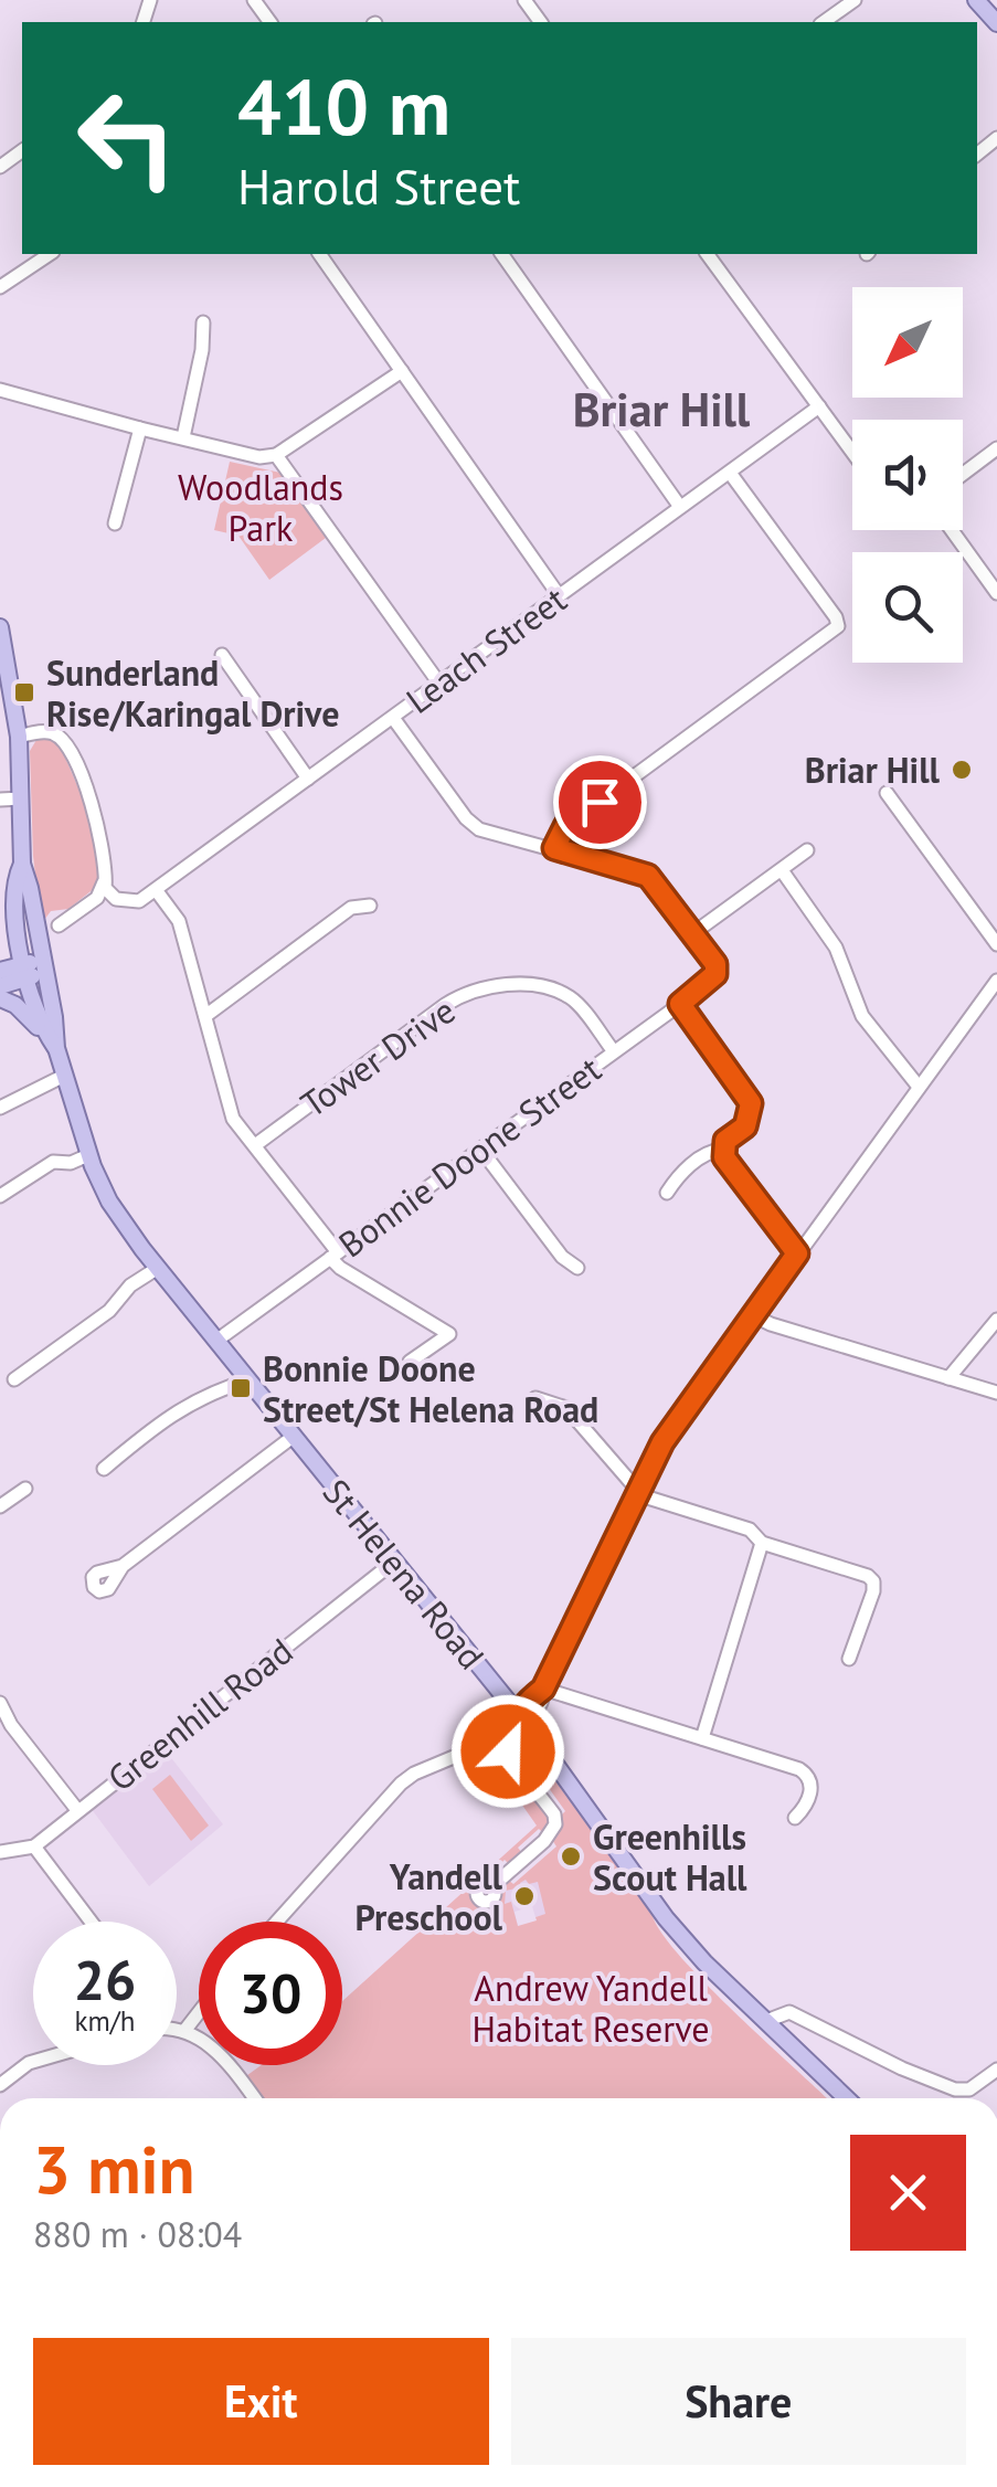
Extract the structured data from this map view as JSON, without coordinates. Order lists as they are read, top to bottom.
{
  "streets": {
    "main road": ["St Helena Road"],
    "street": [
      "Leach Street",
      "Tower Drive",
      "Bonnie Doone Street",
      "Greenhill Road"
    ]
  },
  "crossings": [
    ["Tower Drive", "Bonnie Doone Street"],
    ["Bonnie Doone Street", "St Helena Road"],
    ["St Helena Road", "Greenhill Road"]
  ],
  "districts": ["Briar Hill"],
  "parks": ["Woodlands Park", "Andrew Yandell Habitat Reserve"],
  "places": {
    "transit": ["Sunderland Rise/Karingal Drive", "Bonnie Doone Street/St Helena Road"],
    "other": ["Briar Hill", "Greenhills Scout Hall", "Yandell Preschool"]
  },
  "north": "bottom left",
  "page": {
    "turn": ["410 m", "Harold Street"],
    "speed": "26 km/h",
    "limit": "30",
    "heading": ["3 min", "880 m · 08:04"],
    "buttons": ["Exit", "Share"]
  }
}
